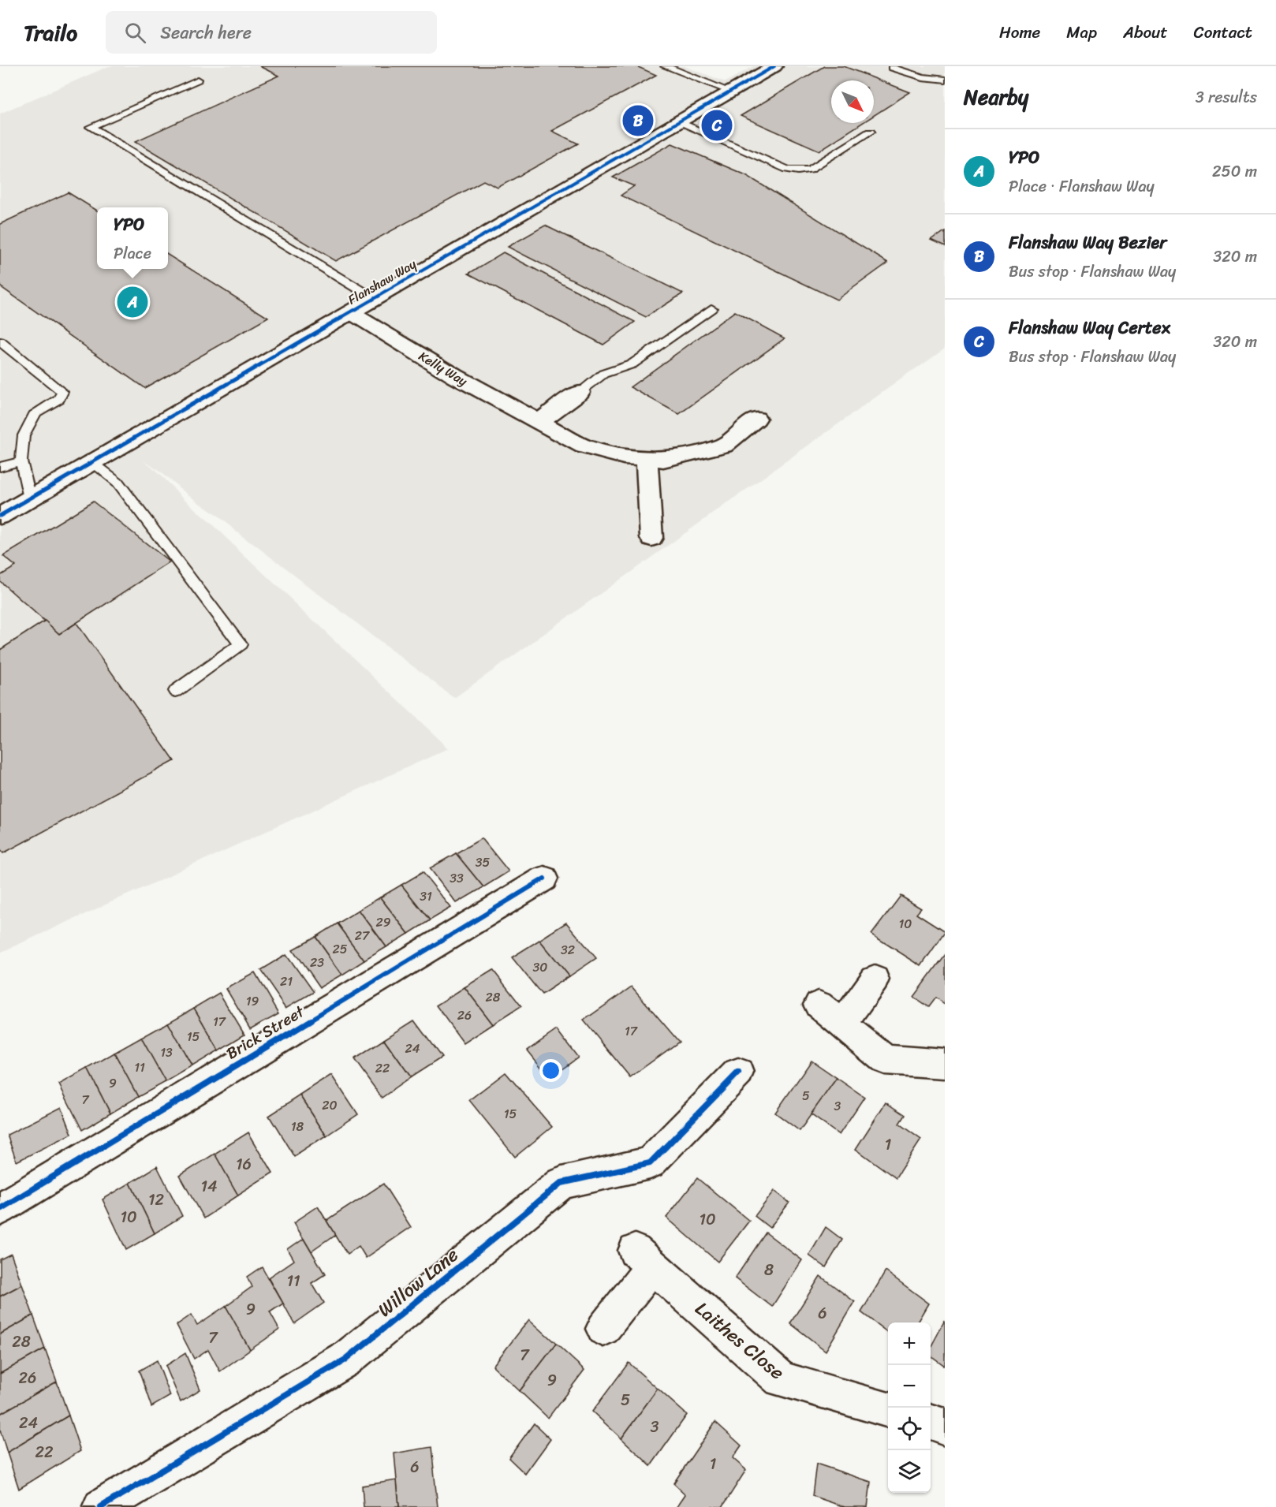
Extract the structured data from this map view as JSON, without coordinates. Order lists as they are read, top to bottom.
{
  "streets": {
    "street": [
      "Flanshaw Way",
      "Kelly Way",
      "Brick Street",
      "Willow Lane",
      "Laithes Close"
    ]
  },
  "crossings": [
    ["Flanshaw Way", "Kelly Way"]
  ],
  "house_numbers": [
    "35",
    "33",
    "31",
    "29",
    "10",
    "27",
    "25",
    "32",
    "23",
    "30",
    "21",
    "28",
    "19",
    "26",
    "17",
    "17",
    "15",
    "24",
    "13",
    "11",
    "22",
    "9",
    "5",
    "7",
    "20",
    "3",
    "15",
    "18",
    "1",
    "16",
    "14",
    "12",
    "10",
    "10",
    "8",
    "11",
    "9",
    "6",
    "7",
    "28",
    "7",
    "26",
    "9",
    "5",
    "24",
    "3",
    "22",
    "1",
    "6"
  ],
  "north": "bottom right",
  "page": {
    "header": "Trailo",
    "search": "Search here",
    "nav": [
      "Home",
      "Map",
      "About",
      "Contact"
    ],
    "heading": ["Nearby", "3 results"],
    "pins": ["B", "C", "A"],
    "list": [
      {
        "mark": "A",
        "name": "YPO",
        "note": "Place · Flanshaw Way",
        "value": "250 m"
      },
      {
        "mark": "B",
        "name": "Flanshaw Way Bezier",
        "note": "Bus stop · Flanshaw Way",
        "value": "320 m"
      },
      {
        "mark": "C",
        "name": "Flanshaw Way Certex",
        "note": "Bus stop · Flanshaw Way",
        "value": "320 m"
      }
    ],
    "popup": ["YPO", "Place"],
    "map_buttons": ["+", "−"]
  }
}
